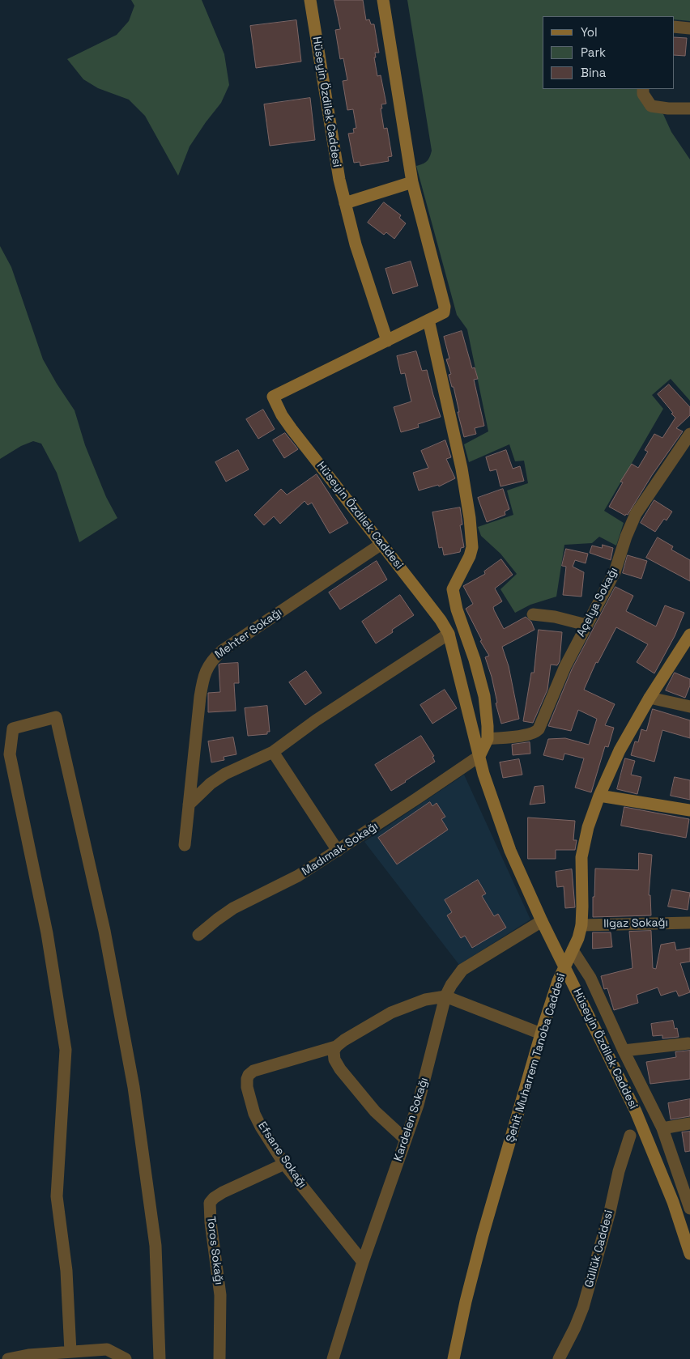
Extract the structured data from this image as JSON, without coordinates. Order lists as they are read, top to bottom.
{
  "streets": {
    "street": [
      "Hüseyin Özdilek Caddesi",
      "Açelya Sokağı",
      "Mehter Sokağı",
      "Madımak Sokağı",
      "Ilgaz Sokağı",
      "Şehit Muharrem Tanoba Caddesi",
      "Kardelen Sokağı",
      "Efsane Sokağı",
      "Güllük Caddesi",
      "Toros Sokağı"
    ]
  },
  "crossings": [
    ["Hüseyin Özdilek Caddesi", "Mehter Sokağı"],
    ["Hüseyin Özdilek Caddesi", "Madımak Sokağı"],
    ["Hüseyin Özdilek Caddesi", "Şehit Muharrem Tanoba Caddesi"],
    ["Hüseyin Özdilek Caddesi", "Kardelen Sokağı"],
    ["Ilgaz Sokağı", "Şehit Muharrem Tanoba Caddesi"],
    ["Kardelen Sokağı", "Efsane Sokağı"],
    ["Efsane Sokağı", "Toros Sokağı"]
  ],
  "legend": ["Yol", "Park", "Bina"]
}
